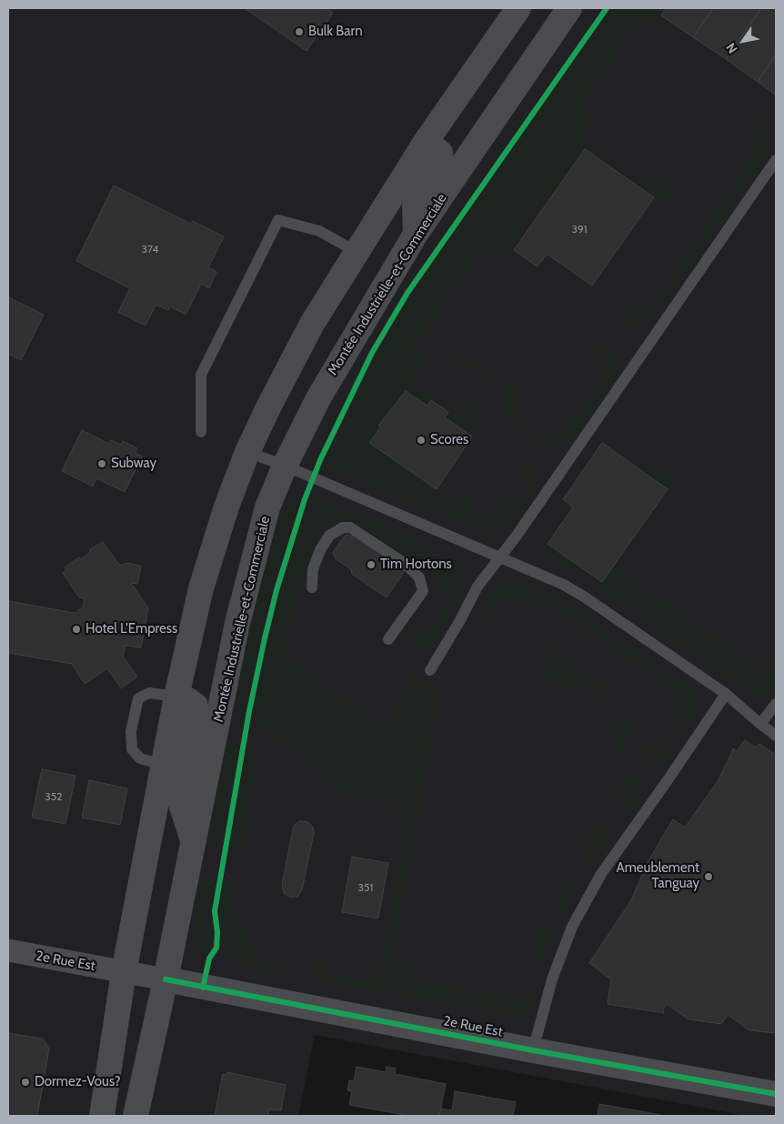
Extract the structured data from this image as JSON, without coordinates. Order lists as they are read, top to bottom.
{
  "streets": {
    "main road": ["Montée Industrielle-et-Commerciale", "2e Rue Est"]
  },
  "crossings": [
    ["Montée Industrielle-et-Commerciale", "2e Rue Est"]
  ],
  "places": [
    "Bulk Barn",
    "Scores",
    "Subway",
    "Tim Hortons",
    "Hotel L'Empress",
    "Ameublement Tanguay",
    "Dormez-Vous?"
  ],
  "house_numbers": [
    "391",
    "374",
    "352",
    "351"
  ],
  "north": "bottom left"
}
